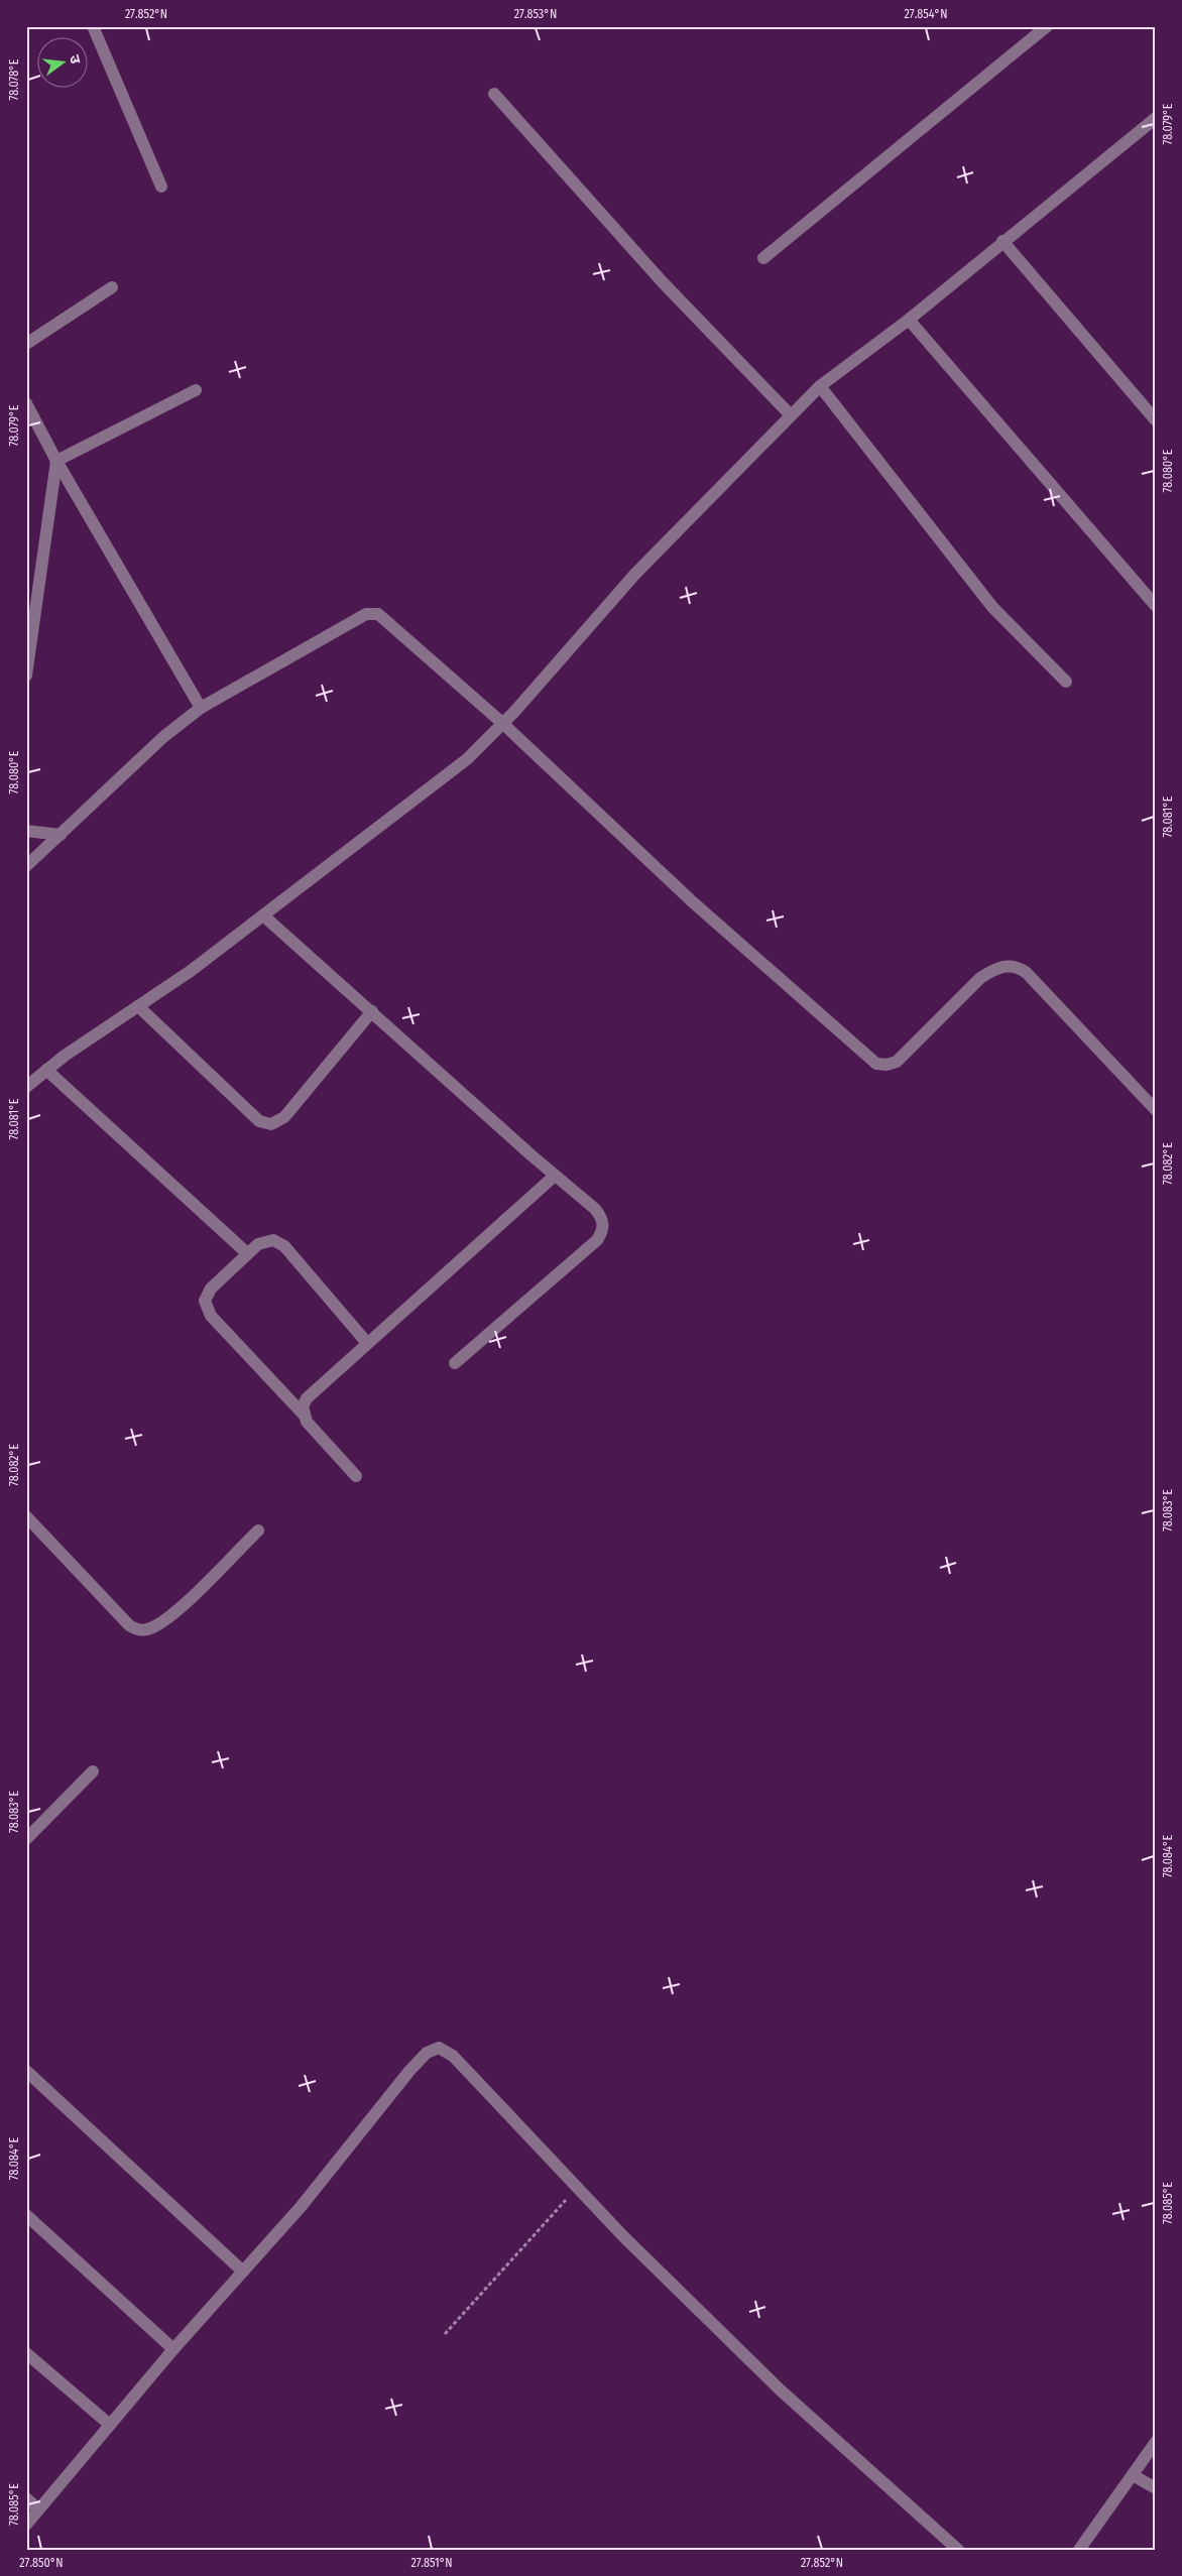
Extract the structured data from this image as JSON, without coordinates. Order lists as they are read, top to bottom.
{
  "north": "right",
  "coordinates": [
    "27.852°N",
    "27.853°N",
    "27.854°N",
    "78.078°E",
    "78.079°E",
    "78.080°E",
    "78.081°E",
    "78.082°E",
    "78.083°E",
    "78.084°E",
    "78.085°E",
    "27.850°N",
    "27.851°N"
  ]
}
